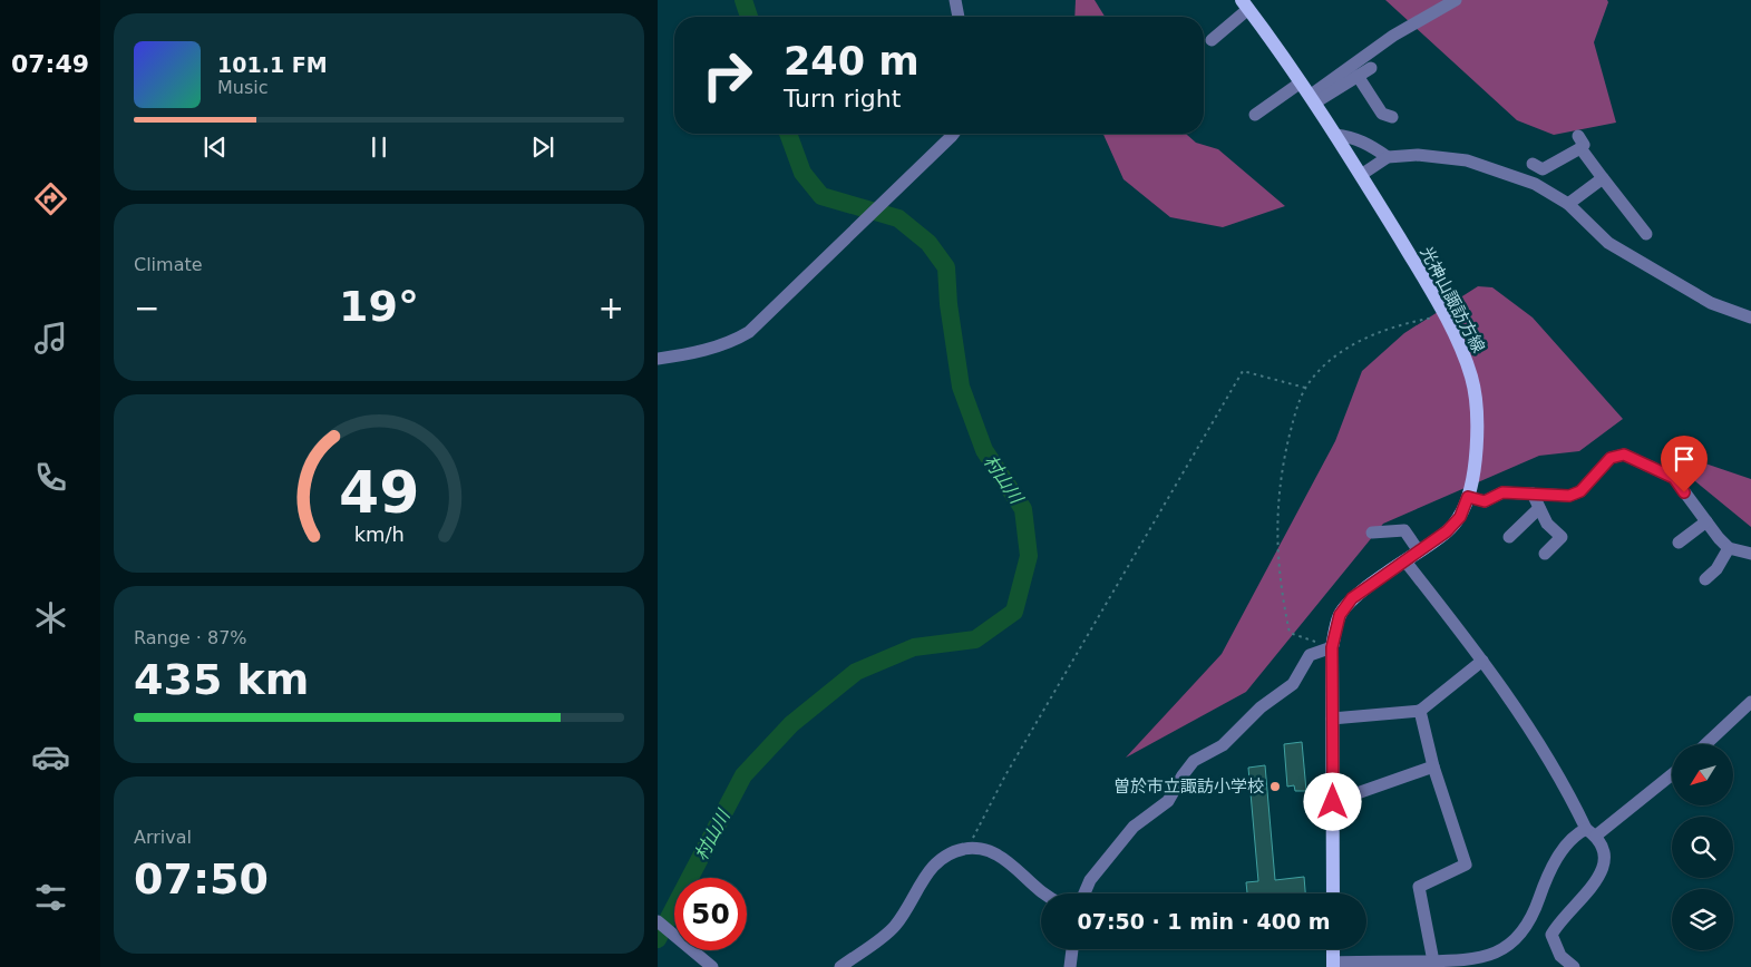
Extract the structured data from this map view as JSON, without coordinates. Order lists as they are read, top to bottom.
{
  "streets": {
    "main road": ["光神山諏訪方線"]
  },
  "water": ["村山川"],
  "places": ["曽於市立諏訪小学校"],
  "north": "bottom left",
  "page": {
    "tabs": "07:49",
    "turn": ["240 m", "Turn right"],
    "song": ["101.1 FM", "Music"],
    "tile": [
      "Climate",
      ["Range · 87%", "435 km"],
      ["Arrival", "07:50"]
    ],
    "heat": ["−", "19°", "+"],
    "limit": "50",
    "trip": "07:50 · 1 min · 400 m",
    "gauge": ["49", "km/h"]
  }
}
